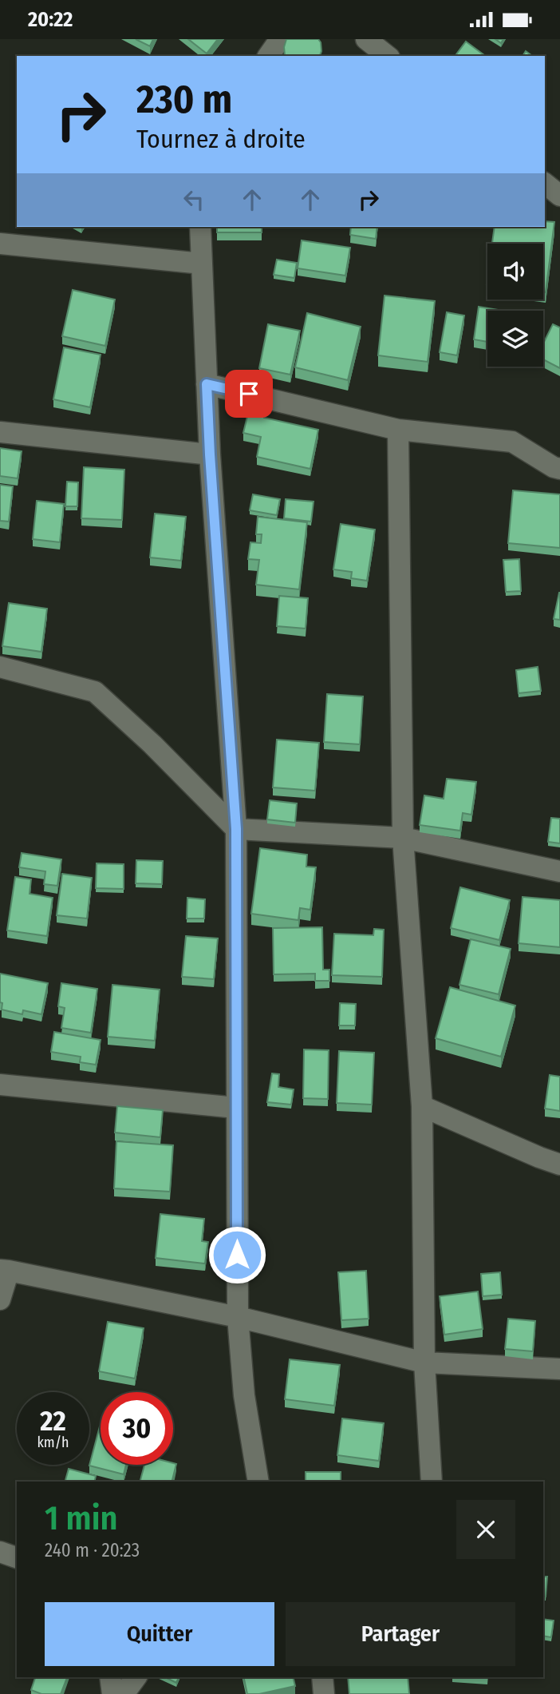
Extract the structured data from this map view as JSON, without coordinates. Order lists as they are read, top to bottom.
{
  "page": {
    "status": "20:22",
    "turn": ["230 m", "Tournez à droite"],
    "speed": "22 km/h",
    "limit": "30",
    "heading": ["1 min", "240 m · 20:23"],
    "buttons": ["Quitter", "Partager"]
  }
}
